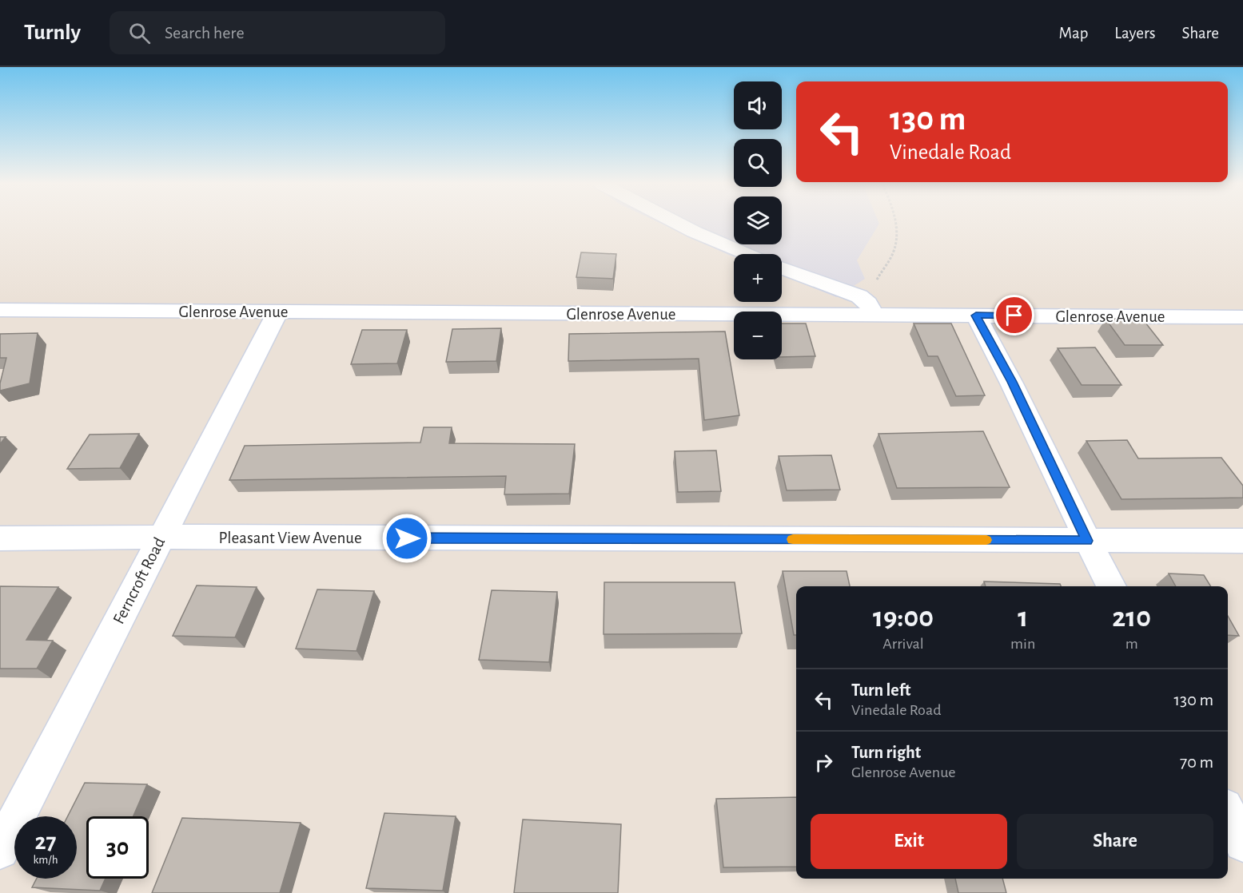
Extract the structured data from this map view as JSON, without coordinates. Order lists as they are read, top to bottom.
{
  "streets": {
    "street": ["Glenrose Avenue", "Pleasant View Avenue", "Ferncroft Road"]
  },
  "crossings": [
    ["Glenrose Avenue", "Ferncroft Road"],
    ["Pleasant View Avenue", "Ferncroft Road"]
  ],
  "page": {
    "header": "Turnly",
    "search": "Search here",
    "nav": ["Map", "Layers", "Share"],
    "map_buttons": ["+", "−"],
    "turn": ["130 m", "Vinedale Road"],
    "eta": [
      "19:00",
      "Arrival",
      "1",
      "min",
      "210",
      "m"
    ],
    "list": [
      {
        "name": "Turn left",
        "note": "Vinedale Road",
        "value": "130 m"
      },
      {
        "name": "Turn right",
        "note": "Glenrose Avenue",
        "value": "70 m"
      }
    ],
    "buttons": ["Exit", "Share"],
    "speed": "27 km/h",
    "limit": "30"
  }
}
